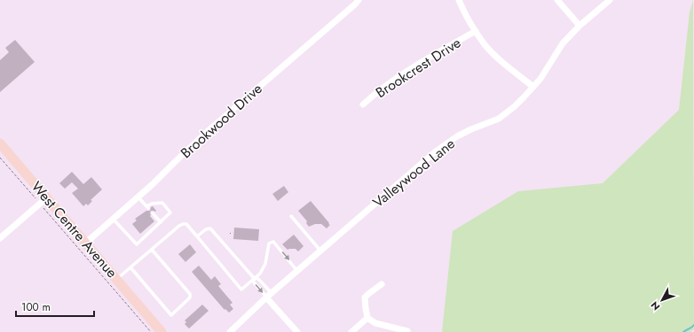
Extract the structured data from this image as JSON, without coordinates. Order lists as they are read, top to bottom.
{
  "streets": {
    "main road": ["West Centre Avenue"],
    "street": ["Brookcrest Drive", "Brookwood Drive", "Valleywood Lane"]
  },
  "crossings": [
    ["Brookwood Drive", "West Centre Avenue"]
  ],
  "scale_bar": "100 m",
  "north": "bottom left"
}
